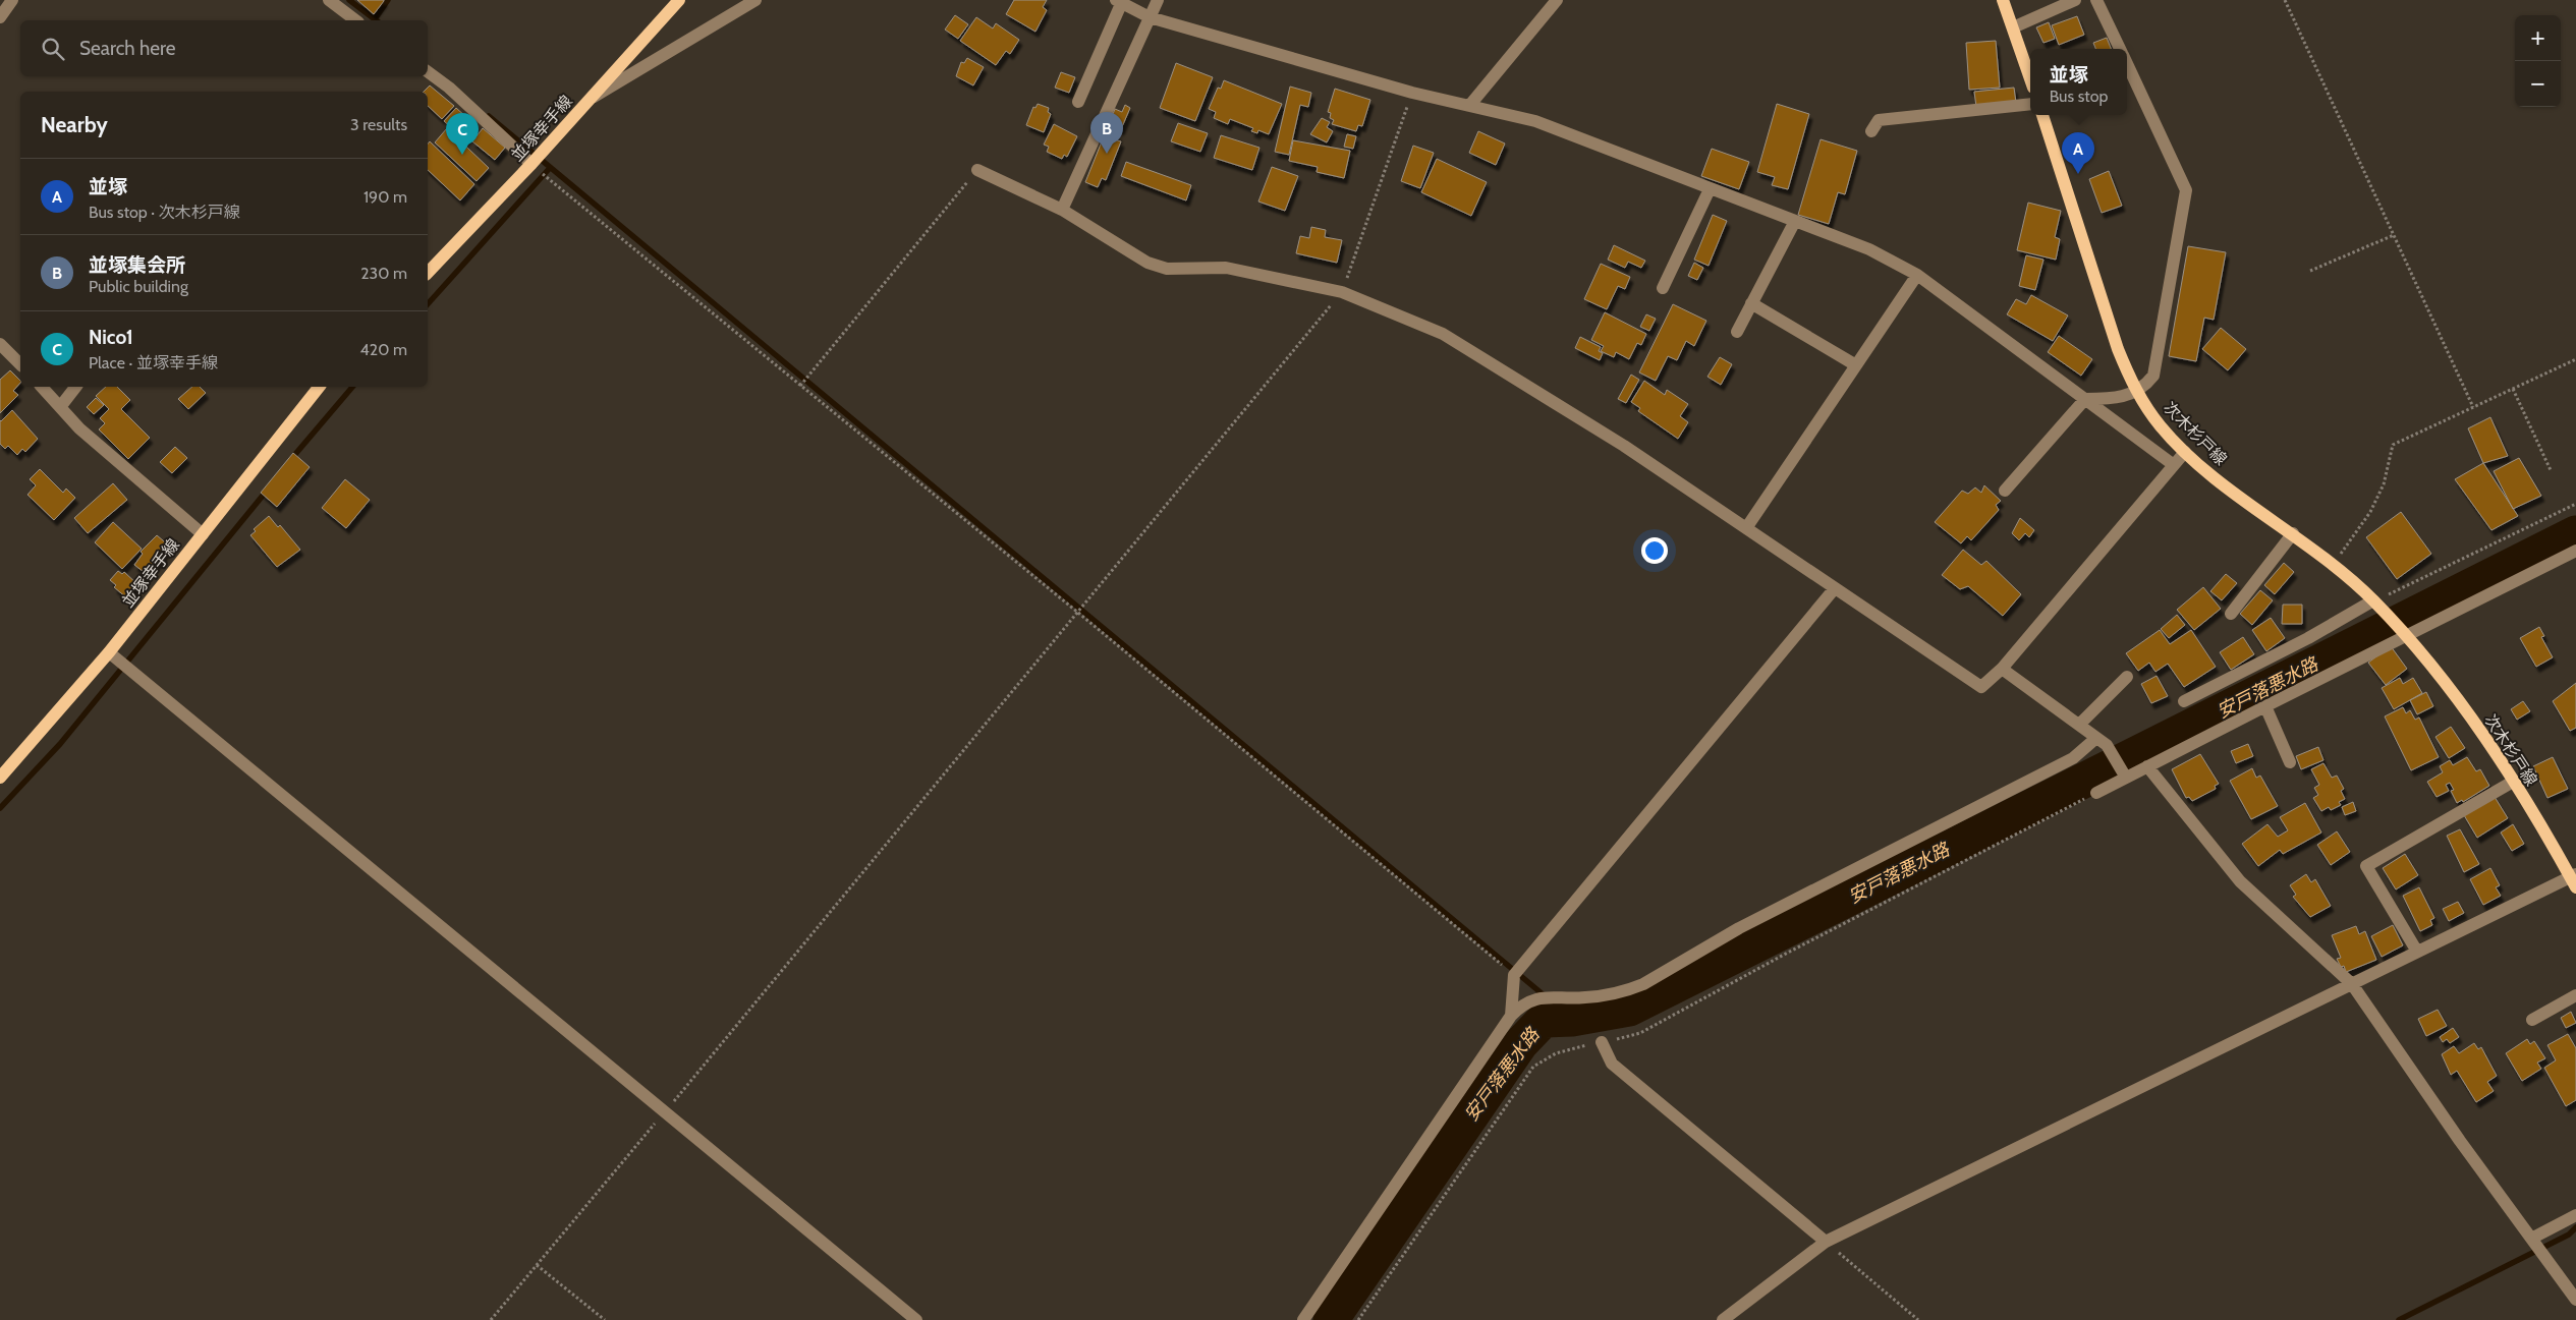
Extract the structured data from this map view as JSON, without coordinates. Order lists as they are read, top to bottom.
{
  "streets": {
    "main road": ["並塚幸手線", "次木杉戸線"]
  },
  "water": ["安戸落悪水路"],
  "page": {
    "map_buttons": ["+", "−"],
    "search": "Search here",
    "popup": ["並塚", "Bus stop"],
    "heading": ["Nearby", "3 results"],
    "pins": ["B", "C", "A"],
    "list": [
      {
        "mark": "A",
        "name": "並塚",
        "note": "Bus stop · 次木杉戸線",
        "value": "190 m"
      },
      {
        "mark": "B",
        "name": "並塚集会所",
        "note": "Public building",
        "value": "230 m"
      },
      {
        "mark": "C",
        "name": "Nico1",
        "note": "Place · 並塚幸手線",
        "value": "420 m"
      }
    ]
  }
}
